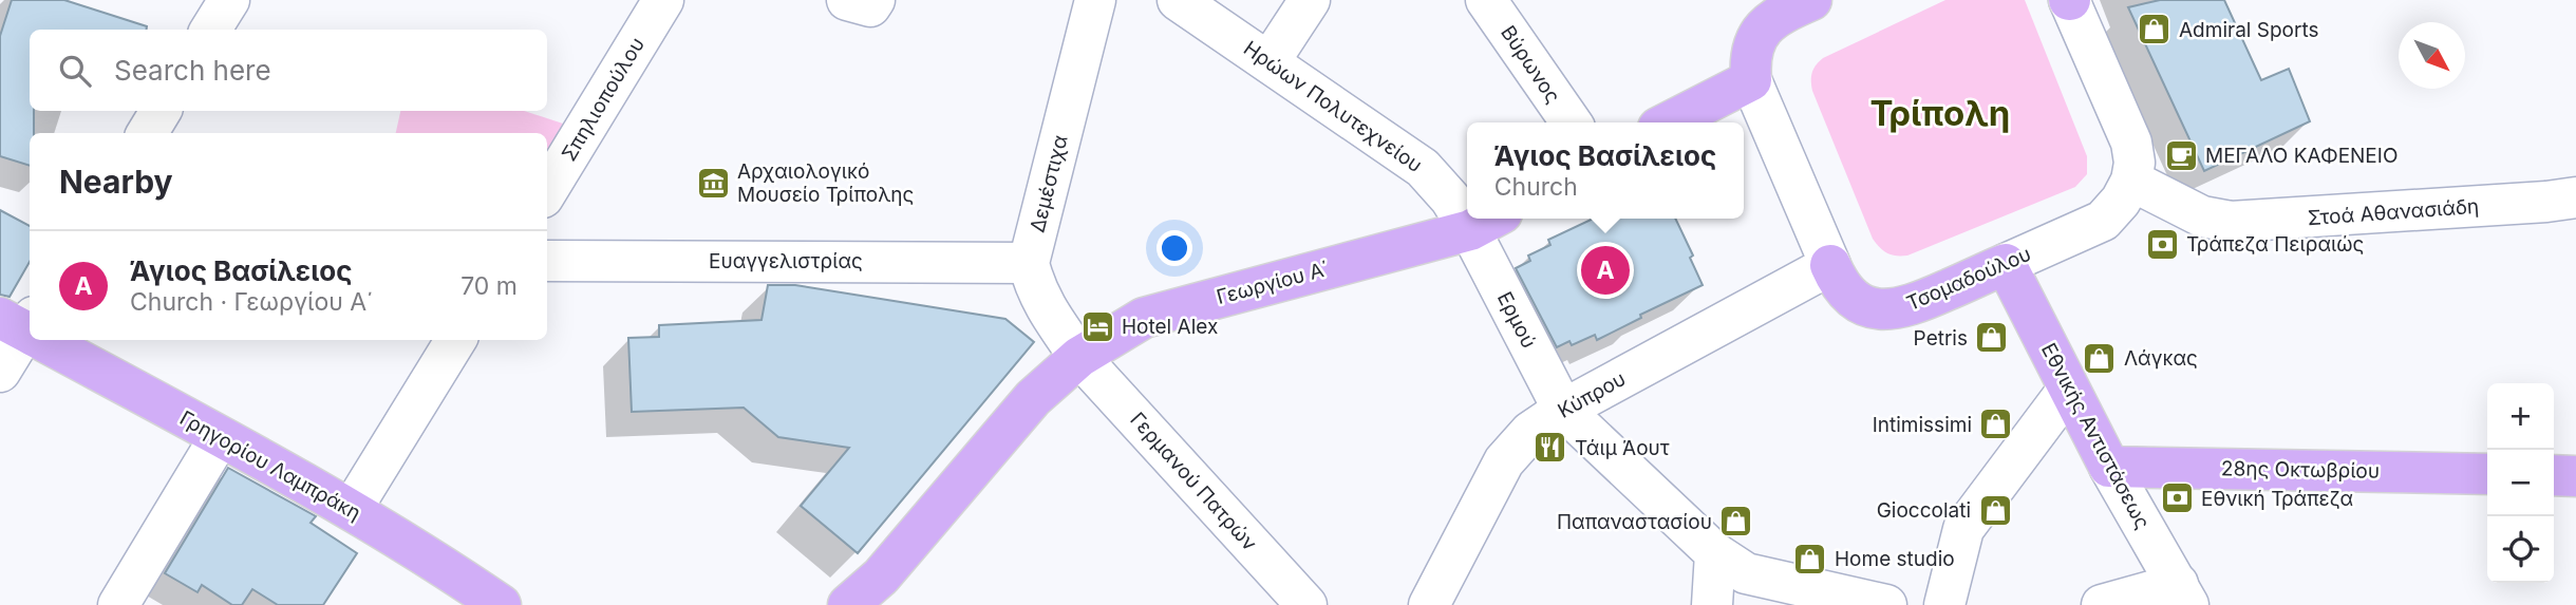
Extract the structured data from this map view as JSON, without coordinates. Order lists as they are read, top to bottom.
{
  "streets": {
    "main road": [
      "Τσομαδούλου",
      "Γεωργίου Α΄",
      "Εθνικής Αντιστάσεως",
      "Γρηγορίου Λαμπράκη",
      "28ης Οκτωβρίου"
    ],
    "street": [
      "Βύρωνος",
      "Σπηλιοπούλου",
      "Ηρώων Πολυτεχνείου",
      "Δεμέστιχα",
      "Στοά Αθανασιάδη",
      "Ευαγγελιστρίας",
      "Ερμού",
      "Κύπρου",
      "Γερμανού Πατρών"
    ]
  },
  "crossings": [
    ["Δεμέστιχα", "Ευαγγελιστρίας"],
    ["Στοά Αθανασιάδη", "Τσομαδούλου"],
    ["Τσομαδούλου", "Κύπρου"],
    ["Τσομαδούλου", "Εθνικής Αντιστάσεως"],
    ["Γεωργίου Α΄", "Ερμού"],
    ["Γεωργίου Α΄", "Γερμανού Πατρών"],
    ["Ερμού", "Κύπρου"],
    ["Εθνικής Αντιστάσεως", "28ης Οκτωβρίου"]
  ],
  "districts": ["Τρίπολη"],
  "places": {
    "shop": [
      "Admiral Sports",
      "Petris",
      "Λάγκας",
      "Intimissimi",
      "Gioccolati",
      "Παπαναστασίου",
      "Home studio"
    ],
    "cafe": ["ΜΕΓΑΛΟ ΚΑΦΕΝΕΙΟ"],
    "museum": ["Αρχαιολογικό Μουσείο Τρίπολης"],
    "bank": ["Τράπεζα Πειραιώς", "Εθνική Τράπεζα"],
    "hotel": ["Hotel Alex"],
    "restaurant": ["Τάιμ Άουτ"]
  },
  "north": "bottom right",
  "page": {
    "search": "Search here",
    "popup": ["Άγιος Βασίλειος", "Church"],
    "heading": "Nearby",
    "list": [
      {
        "mark": "A",
        "name": "Άγιος Βασίλειος",
        "note": "Church · Γεωργίου Α΄",
        "value": "70 m"
      }
    ],
    "pins": "A",
    "map_buttons": ["+", "−"]
  }
}
